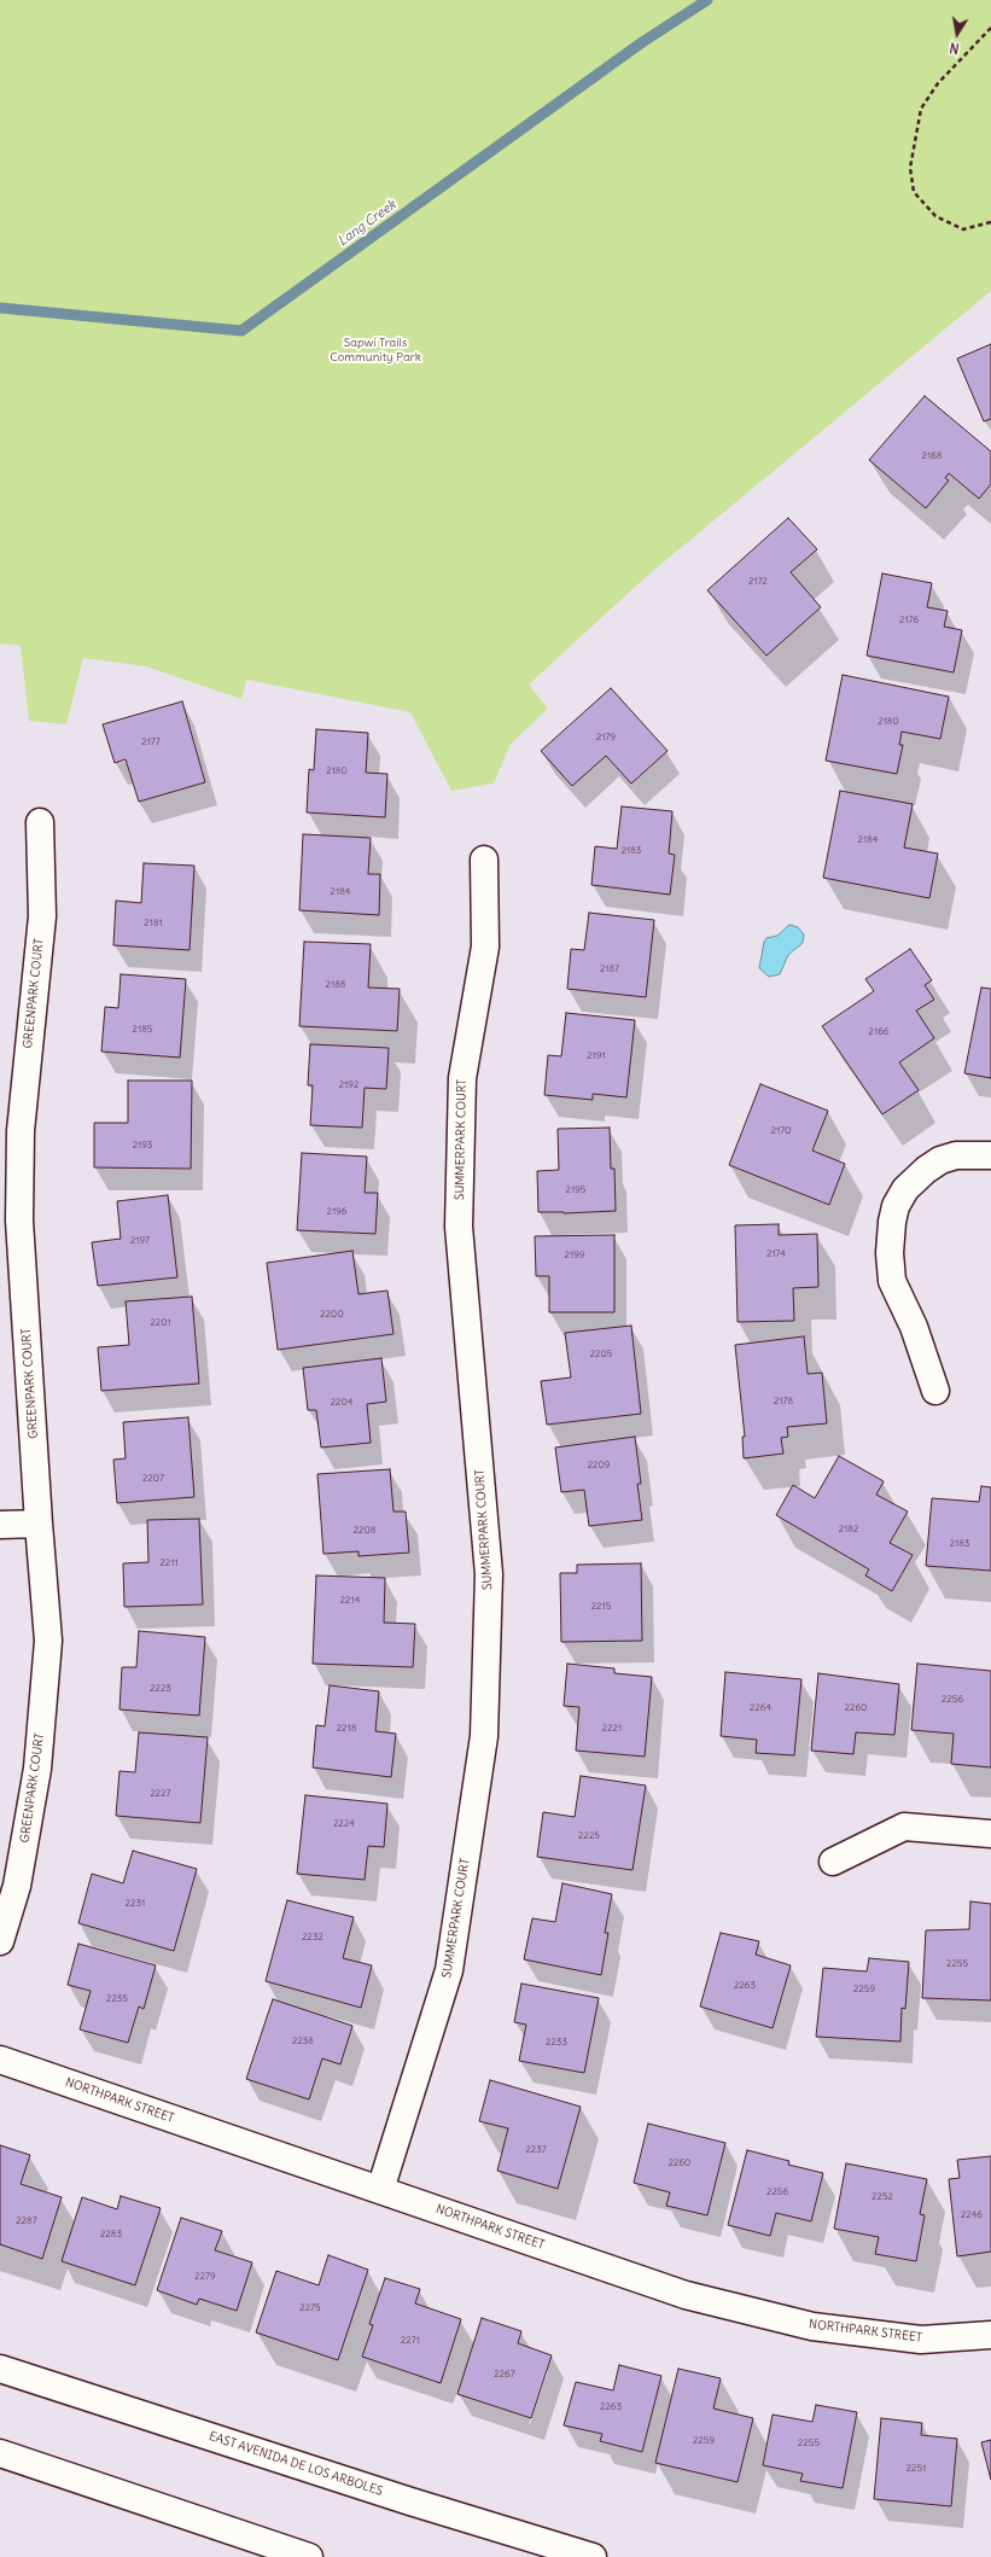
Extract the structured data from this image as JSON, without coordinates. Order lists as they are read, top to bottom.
{
  "streets": {
    "street": [
      "GREENPARK COURT",
      "SUMMERPARK COURT",
      "NORTHPARK STREET",
      "EAST AVENIDA DE LOS ARBOLES"
    ]
  },
  "crossings": [
    ["SUMMERPARK COURT", "NORTHPARK STREET"]
  ],
  "water": ["Lang Creek"],
  "parks": ["Sapwi Trails Community Park"],
  "house_numbers": [
    "2168",
    "2172",
    "2176",
    "2180",
    "2179",
    "2177",
    "2180",
    "2184",
    "2183",
    "2184",
    "2181",
    "2187",
    "2188",
    "2185",
    "2166",
    "2191",
    "2192",
    "2170",
    "2193",
    "2195",
    "2196",
    "2197",
    "2174",
    "2199",
    "2200",
    "2201",
    "2205",
    "2178",
    "2204",
    "2209",
    "2207",
    "2182",
    "2208",
    "2183",
    "2211",
    "2214",
    "2215",
    "2223",
    "2256",
    "2264",
    "2260",
    "2218",
    "2221",
    "2227",
    "2224",
    "2225",
    "2231",
    "2232",
    "2255",
    "2263",
    "2259",
    "2235",
    "2238",
    "2233",
    "2237",
    "2260",
    "2256",
    "2252",
    "2246",
    "2287",
    "2283",
    "2279",
    "2275",
    "2271",
    "2267",
    "2263",
    "2259",
    "2255",
    "2251"
  ],
  "north": "bottom"
}
